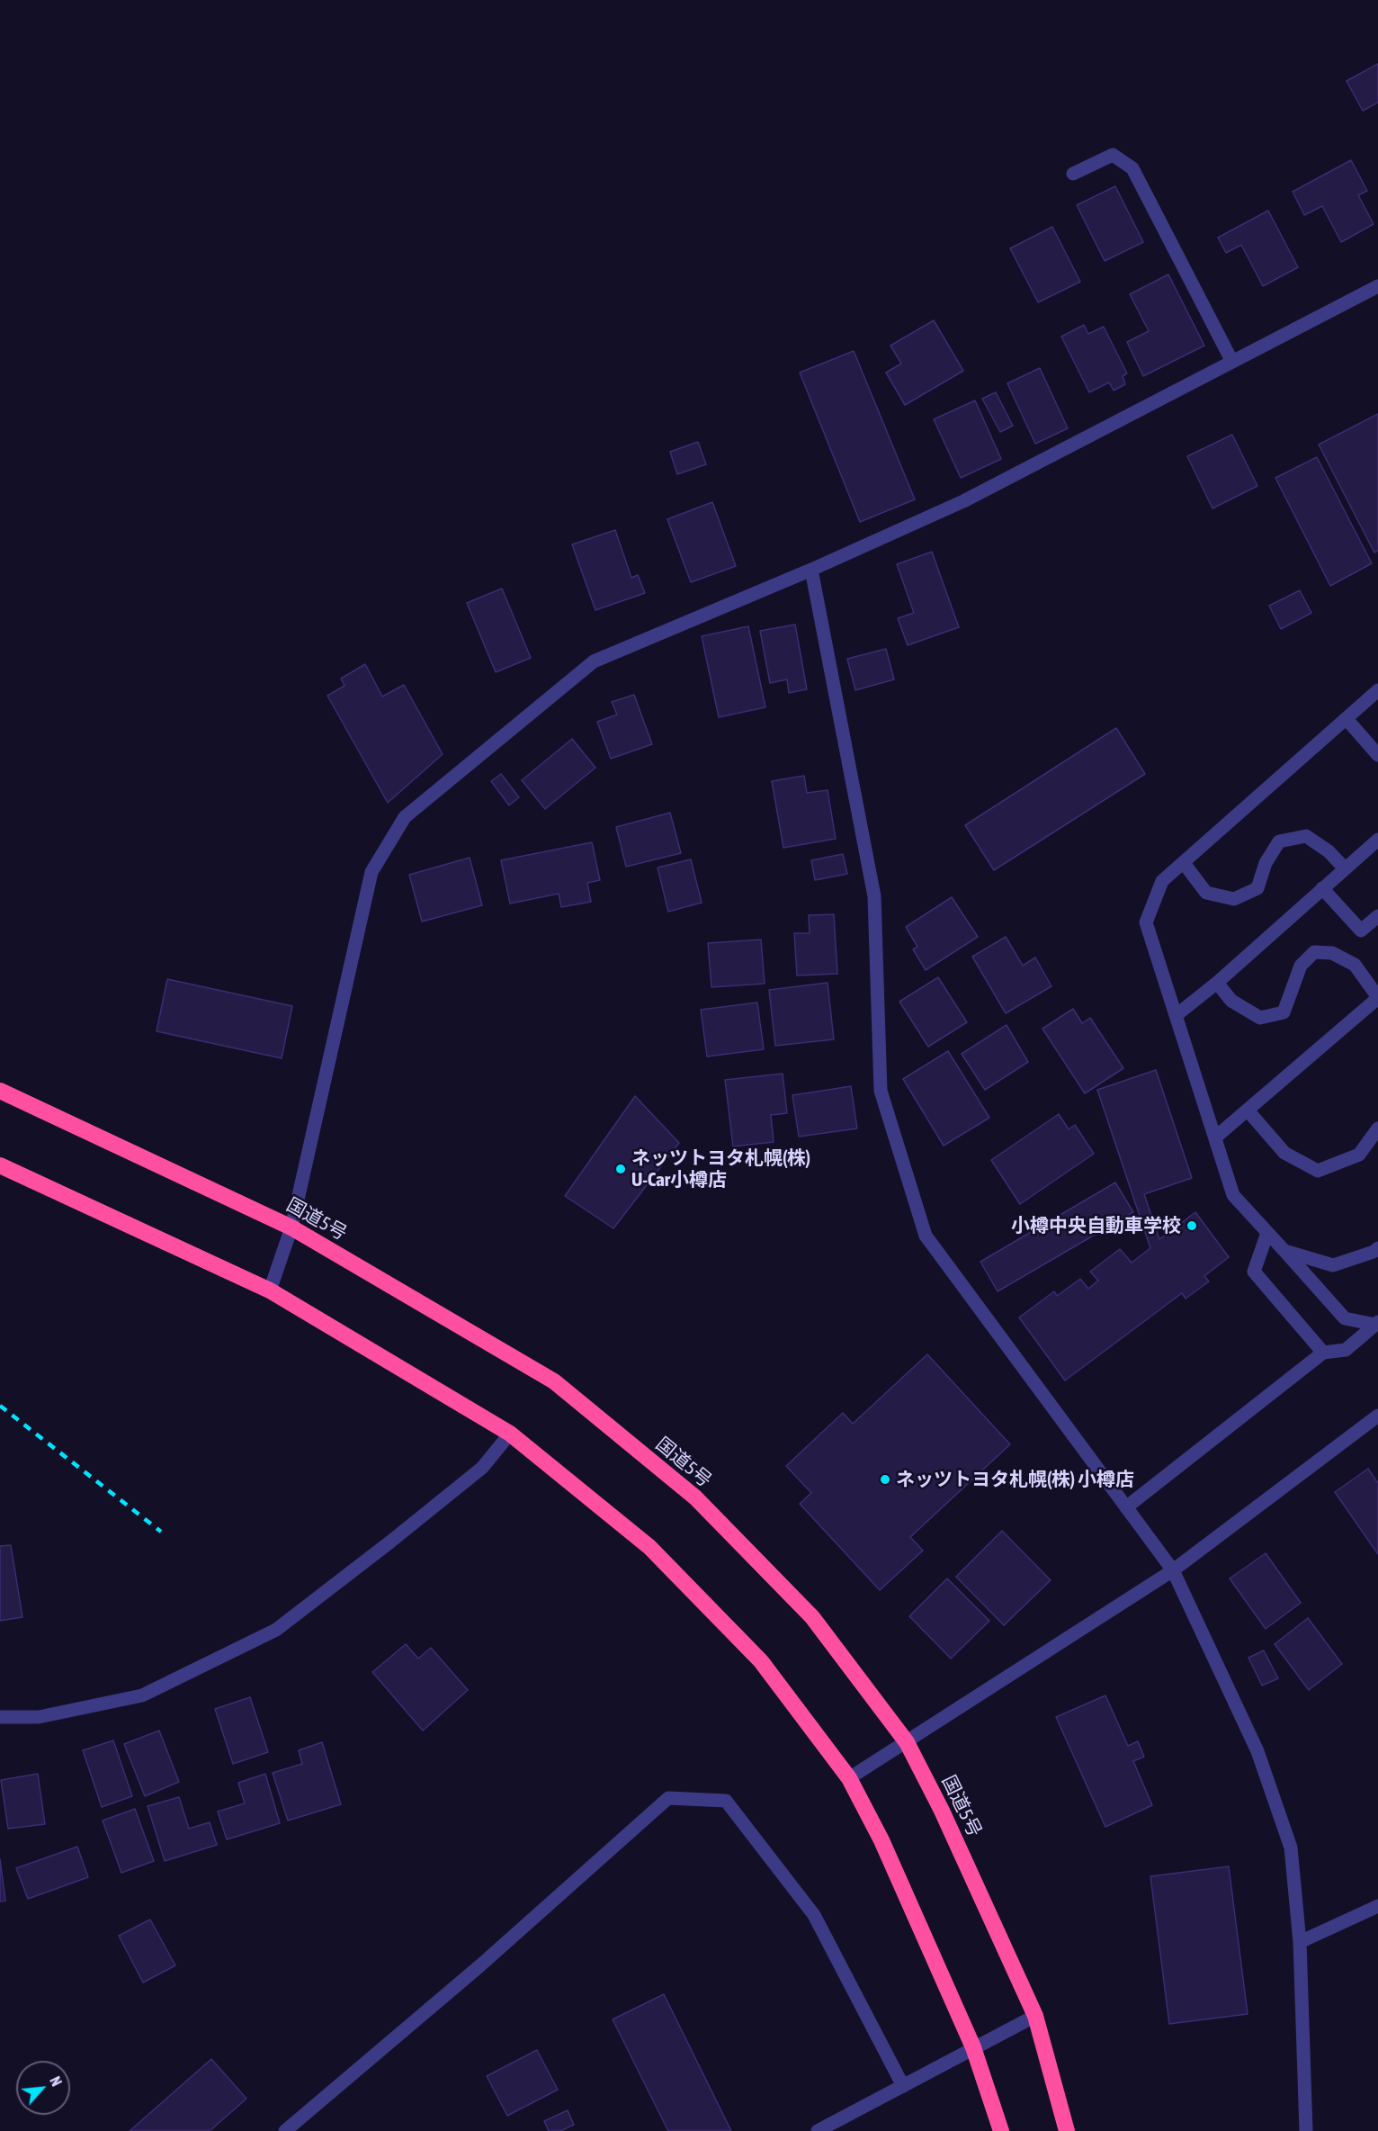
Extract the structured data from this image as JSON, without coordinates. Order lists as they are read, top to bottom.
{
  "streets": {
    "highway": ["国道5号"]
  },
  "places": ["ネッツトヨタ札幌(株) U-Car小樽店", "小樽中央自動車学校", "ネッツトヨタ札幌(株) 小樽店"],
  "north": "top right"
}
